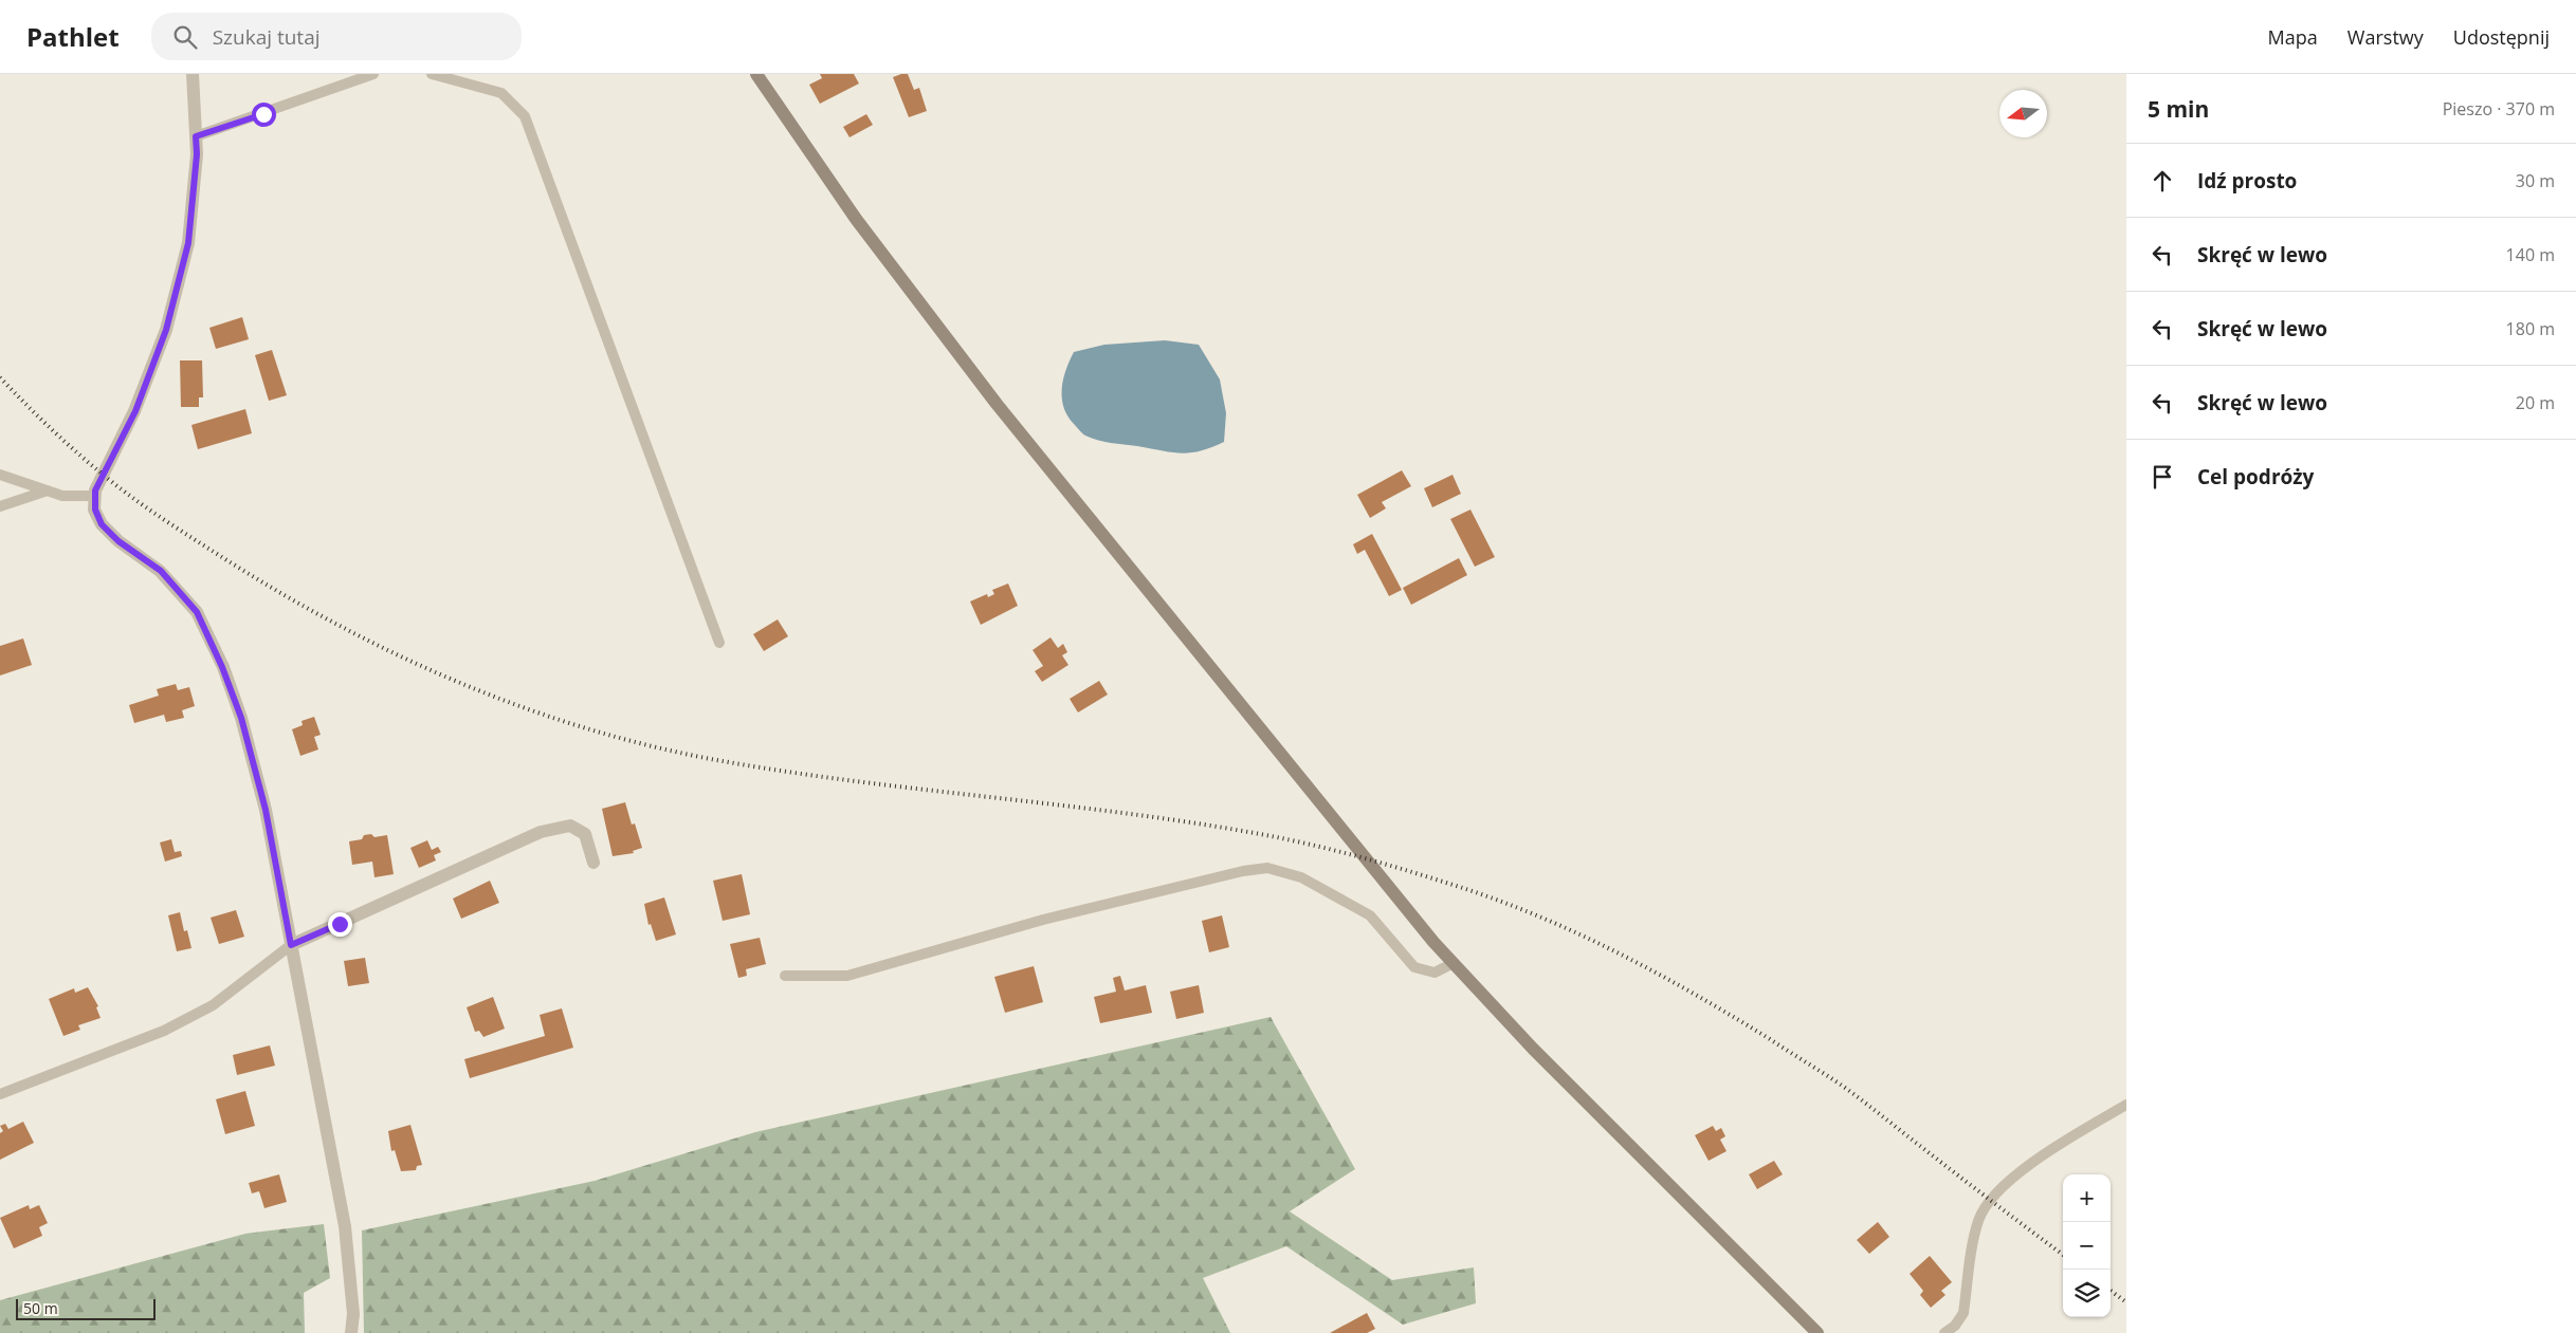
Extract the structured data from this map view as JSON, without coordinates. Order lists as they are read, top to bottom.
{
  "scale_bar": "50 m",
  "north": "left",
  "page": {
    "header": "Pathlet",
    "search": "Szukaj tutaj",
    "nav": ["Mapa", "Warstwy", "Udostępnij"],
    "heading": ["5 min", "Pieszo · 370 m"],
    "list": [
      ["Idź prosto", "30 m"],
      ["Skręć w lewo", "140 m"],
      ["Skręć w lewo", "180 m"],
      ["Skręć w lewo", "20 m"],
      "Cel podróży"
    ],
    "map_buttons": ["+", "−"],
    "scale": "50 m"
  }
}
